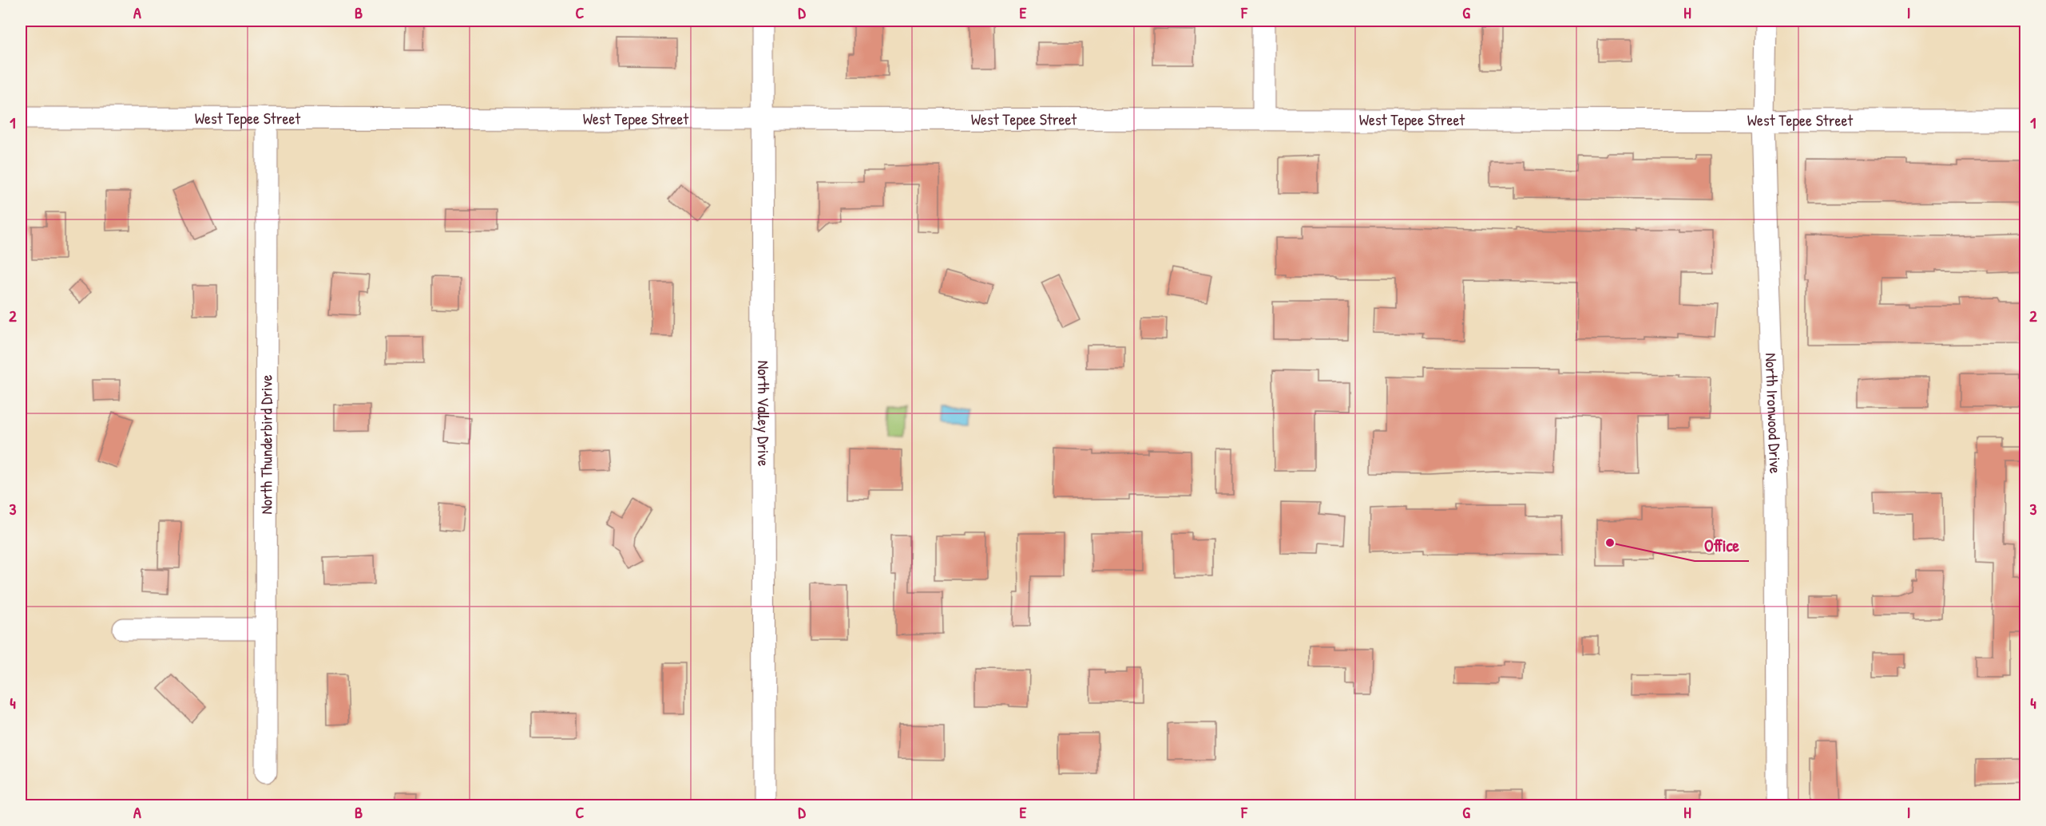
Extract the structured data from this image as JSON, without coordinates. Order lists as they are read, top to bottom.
{
  "streets": {
    "street": [
      "West Tepee Street",
      "North Ironwood Drive",
      "North Valley Drive",
      "North Thunderbird Drive"
    ]
  },
  "crossings": [
    ["West Tepee Street", "North Ironwood Drive"],
    ["West Tepee Street", "North Valley Drive"],
    ["West Tepee Street", "North Thunderbird Drive"]
  ],
  "places": ["Office"],
  "grid": {
    "columns": [
      "A",
      "B",
      "C",
      "D",
      "E",
      "F",
      "G",
      "H",
      "I"
    ],
    "rows": [
      "1",
      "2",
      "3",
      "4"
    ]
  }
}
